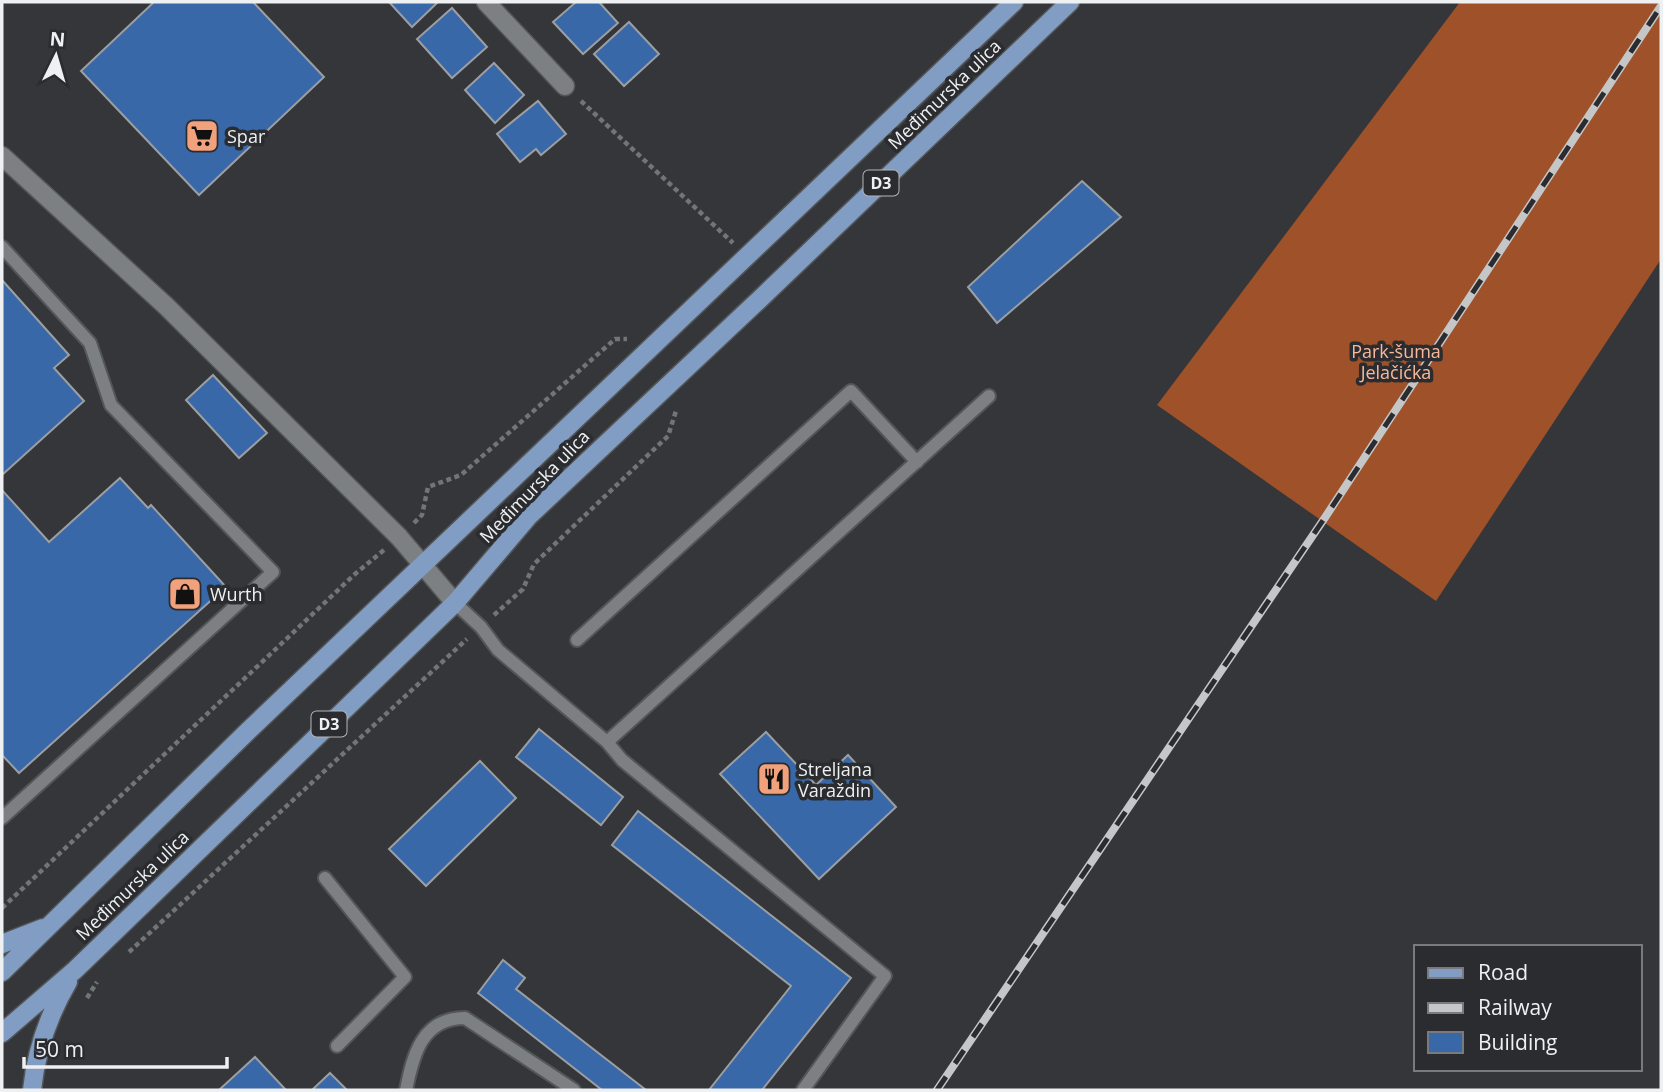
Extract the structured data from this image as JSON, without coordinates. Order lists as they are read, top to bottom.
{
  "streets": {
    "main road": ["Međimurska ulica", "D3"]
  },
  "crossings": [
    ["Međimurska ulica", "D3"]
  ],
  "parks": ["Park-šuma Jelačićka"],
  "places": {
    "supermarket": ["Spar"],
    "shop": ["Wurth"],
    "restaurant": ["Streljana Varaždin"]
  },
  "legend": ["Road", "Railway", "Building"],
  "scale_bar": "50 m",
  "north": "top"
}
